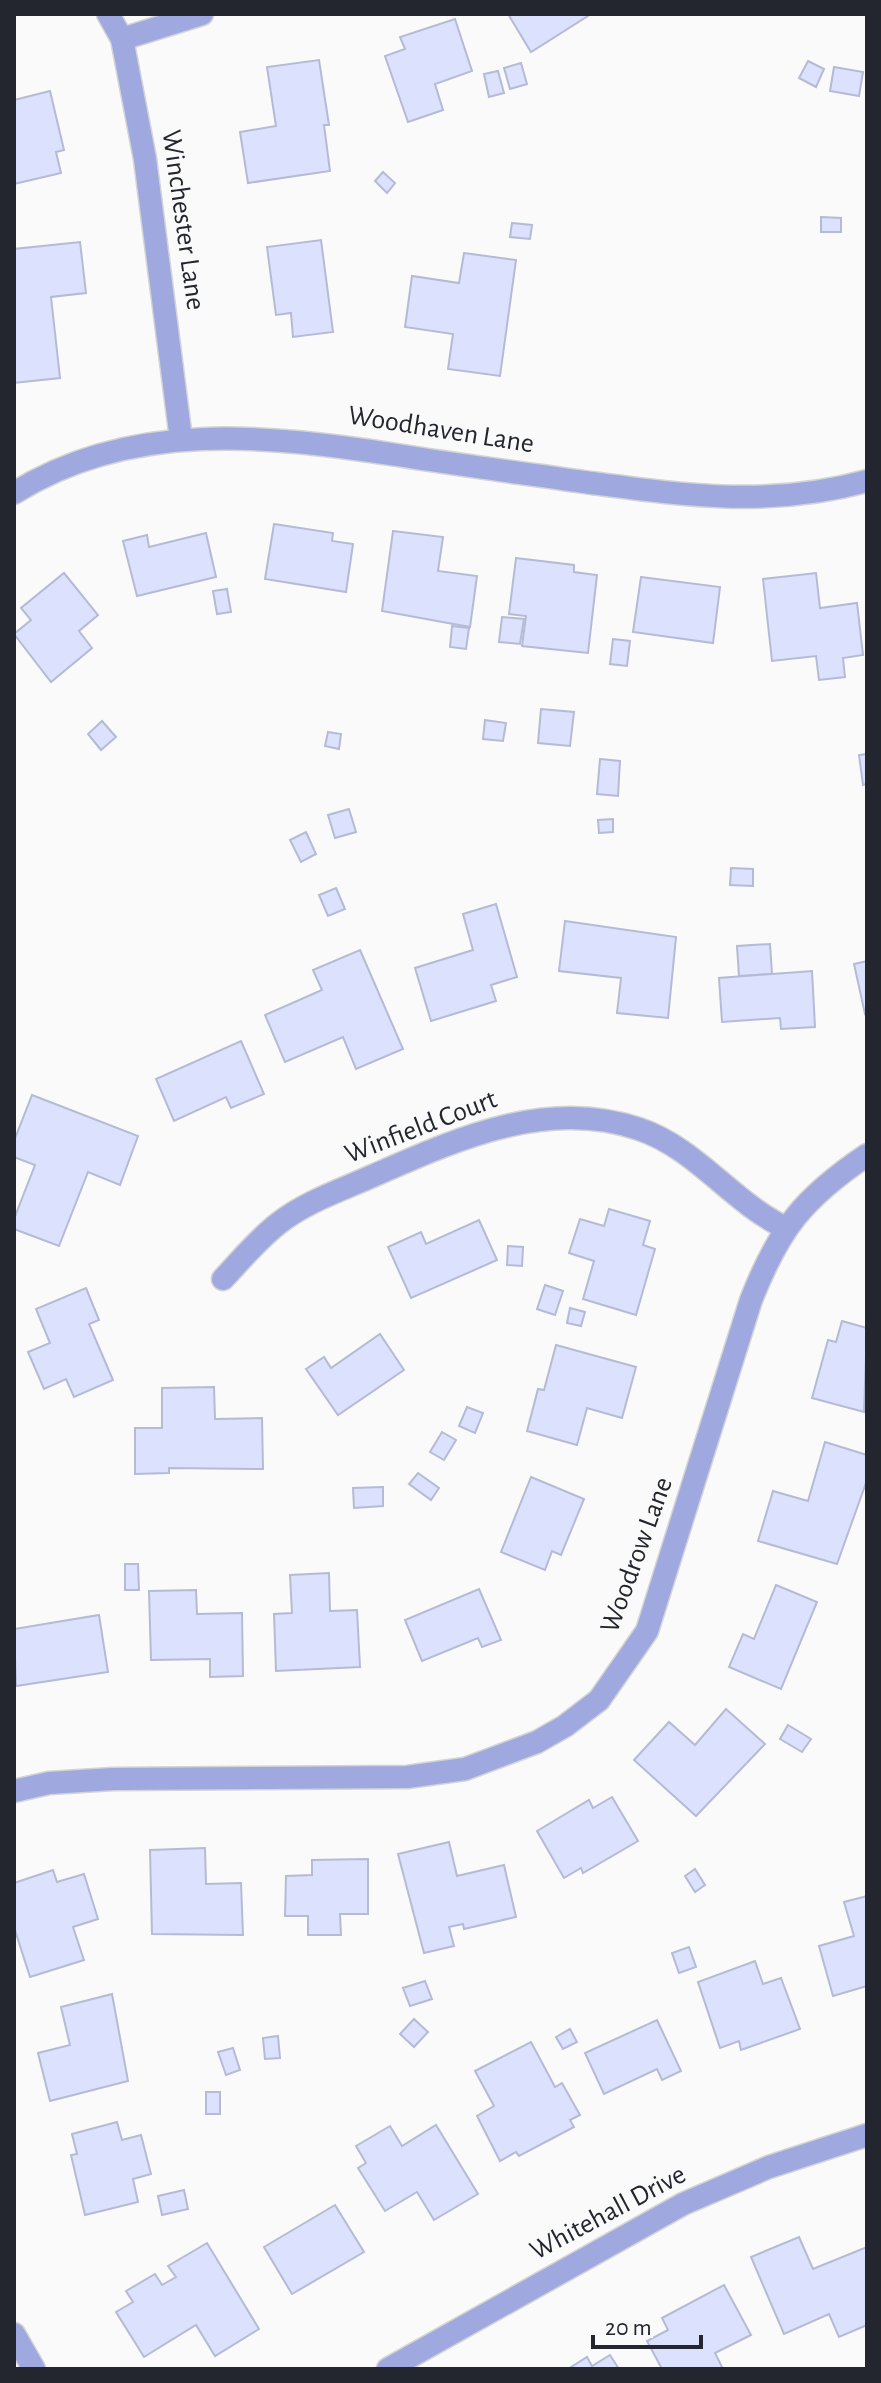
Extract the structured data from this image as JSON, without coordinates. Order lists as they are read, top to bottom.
{
  "streets": {
    "street": [
      "Winchester Lane",
      "Woodhaven Lane",
      "Winfield Court",
      "Woodrow Lane",
      "Whitehall Drive"
    ]
  },
  "crossings": [
    ["Winchester Lane", "Woodhaven Lane"],
    ["Winfield Court", "Woodrow Lane"]
  ],
  "scale_bar": "20 m"
}
